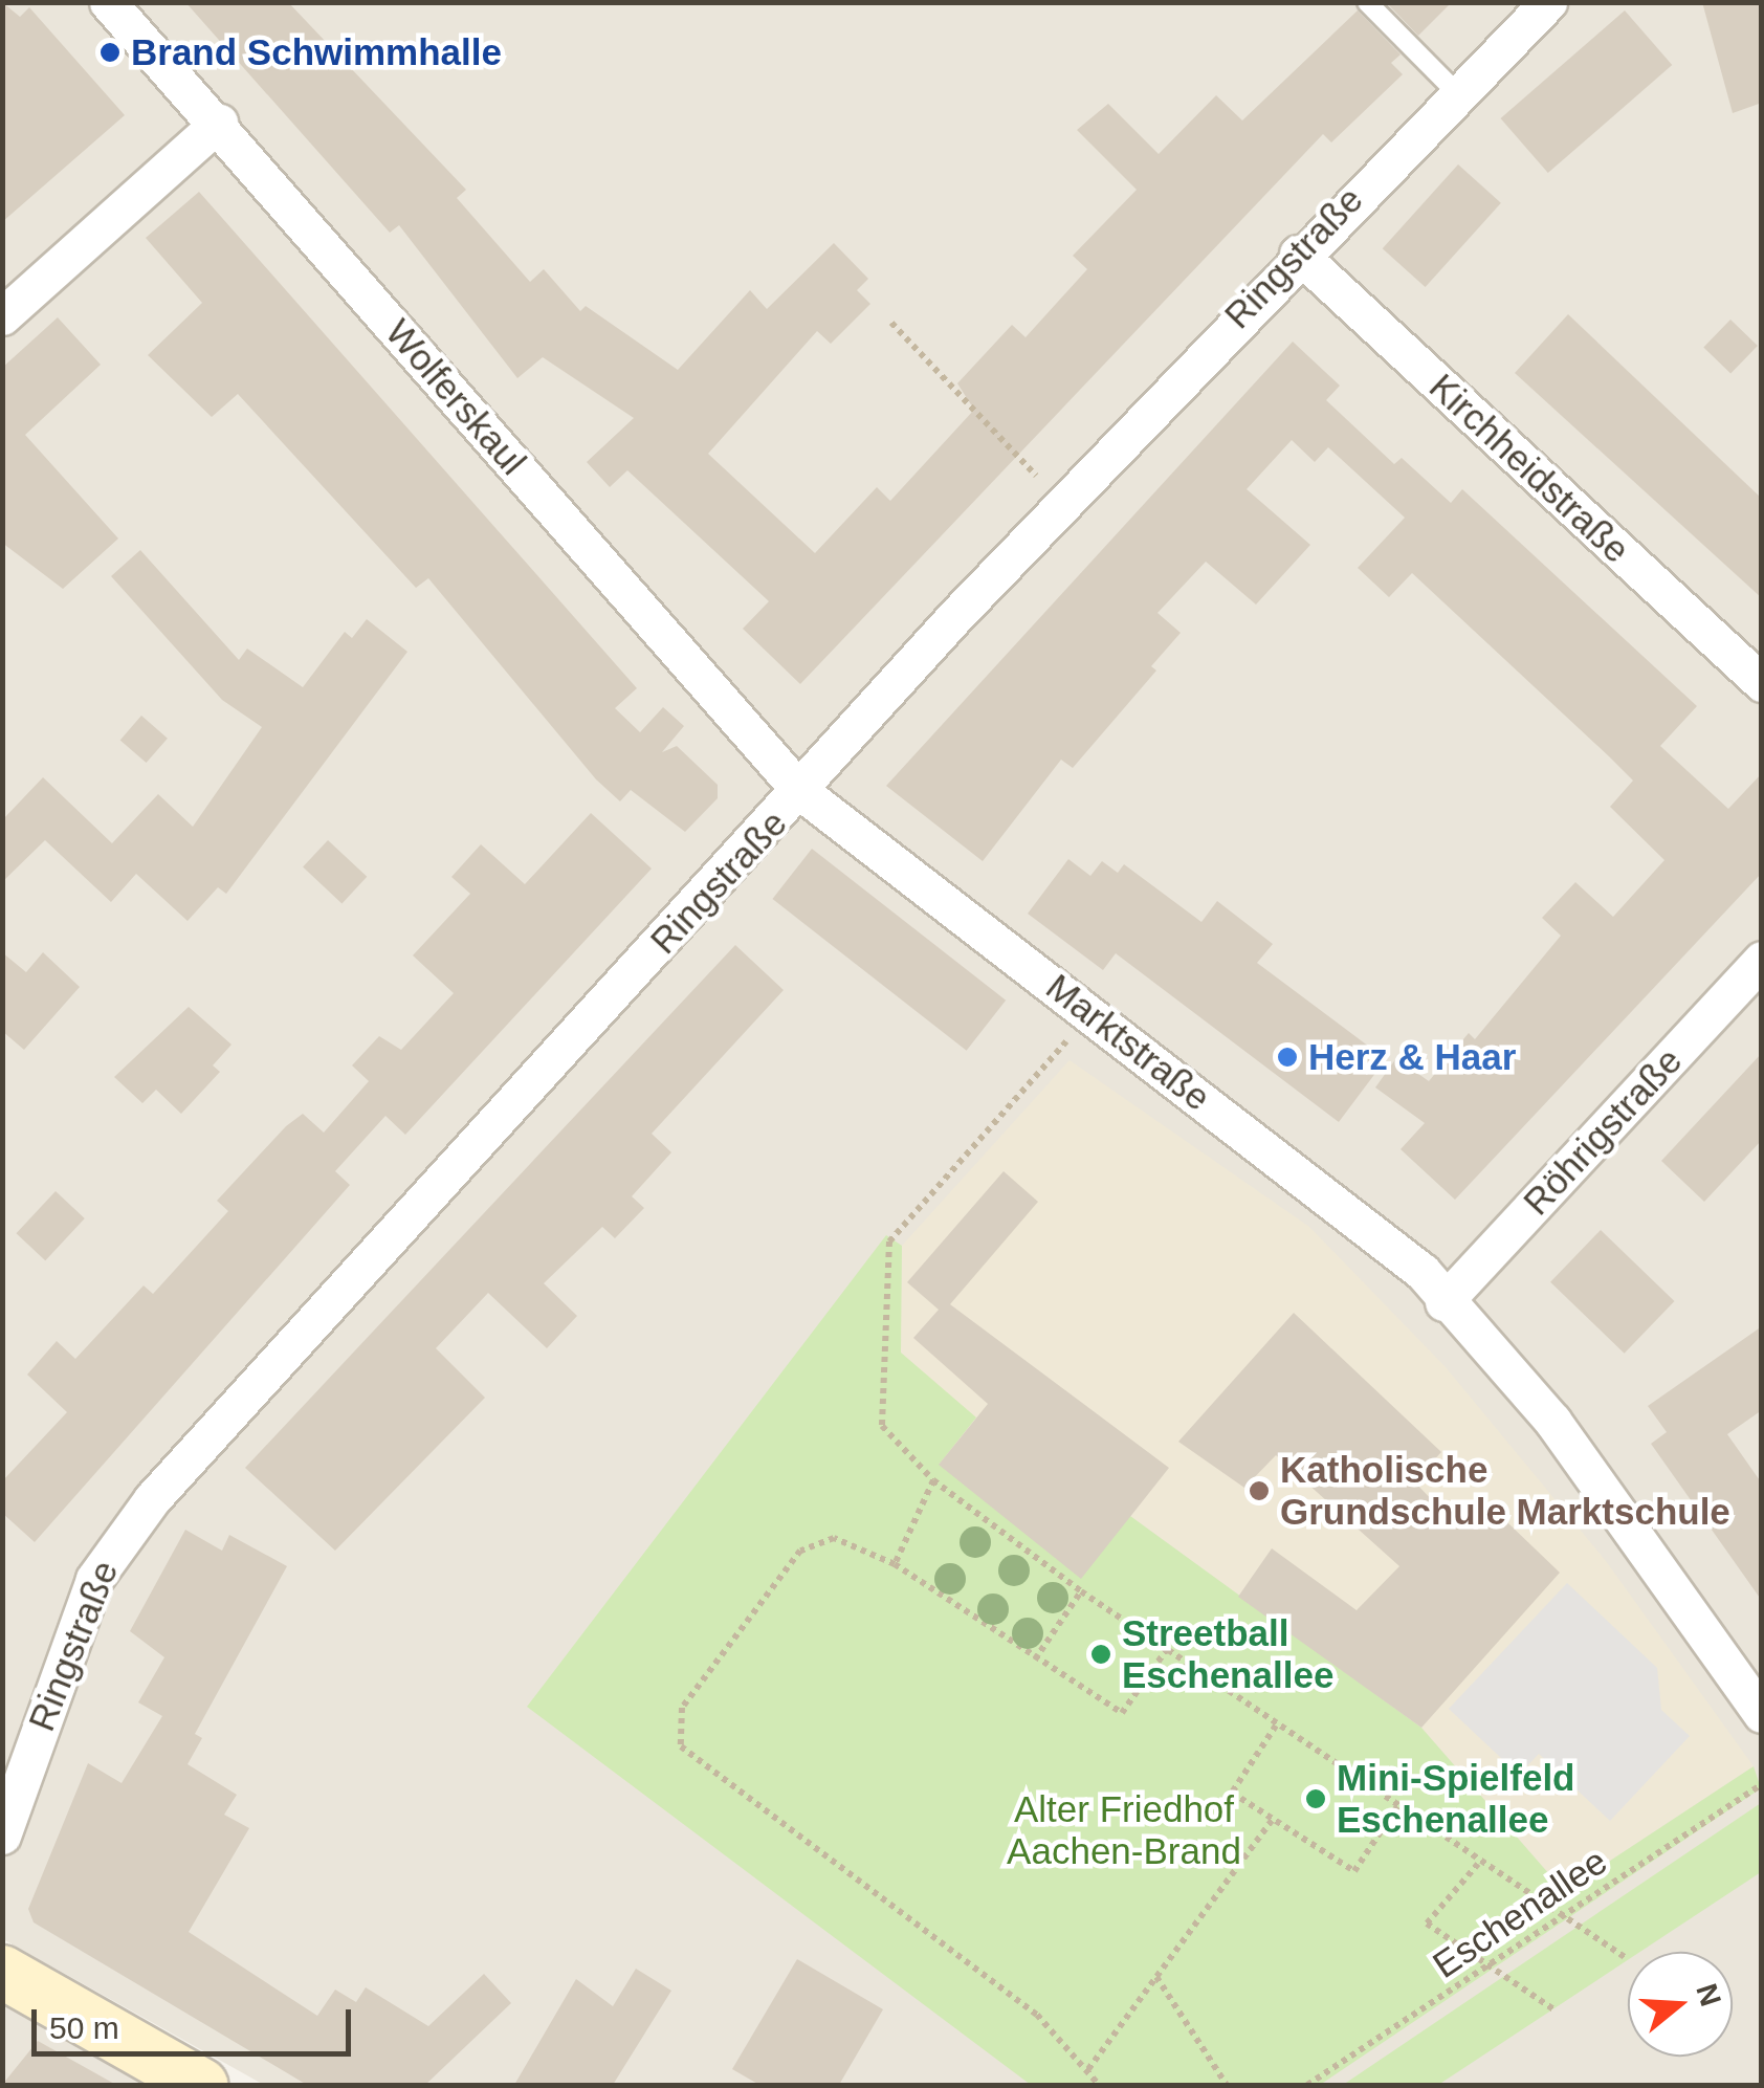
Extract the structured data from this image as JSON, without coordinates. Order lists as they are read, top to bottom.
{
  "streets": {
    "street": [
      "Ringstraße",
      "Wolferskaul",
      "Kirchheidstraße",
      "Marktstraße",
      "Röhrigstraße"
    ],
    "path": ["Eschenallee"]
  },
  "crossings": [
    ["Ringstraße", "Wolferskaul"],
    ["Ringstraße", "Kirchheidstraße"],
    ["Ringstraße", "Marktstraße"],
    ["Wolferskaul", "Marktstraße"],
    ["Marktstraße", "Röhrigstraße"]
  ],
  "parks": ["Alter Friedhof Aachen-Brand"],
  "places": [
    "Brand Schwimmhalle",
    "Herz & Haar",
    "Katholische Grundschule Marktschule",
    "Streetball Eschenallee",
    "Mini-Spielfeld Eschenallee"
  ],
  "scale_bar": "50 m",
  "north": "right"
}
